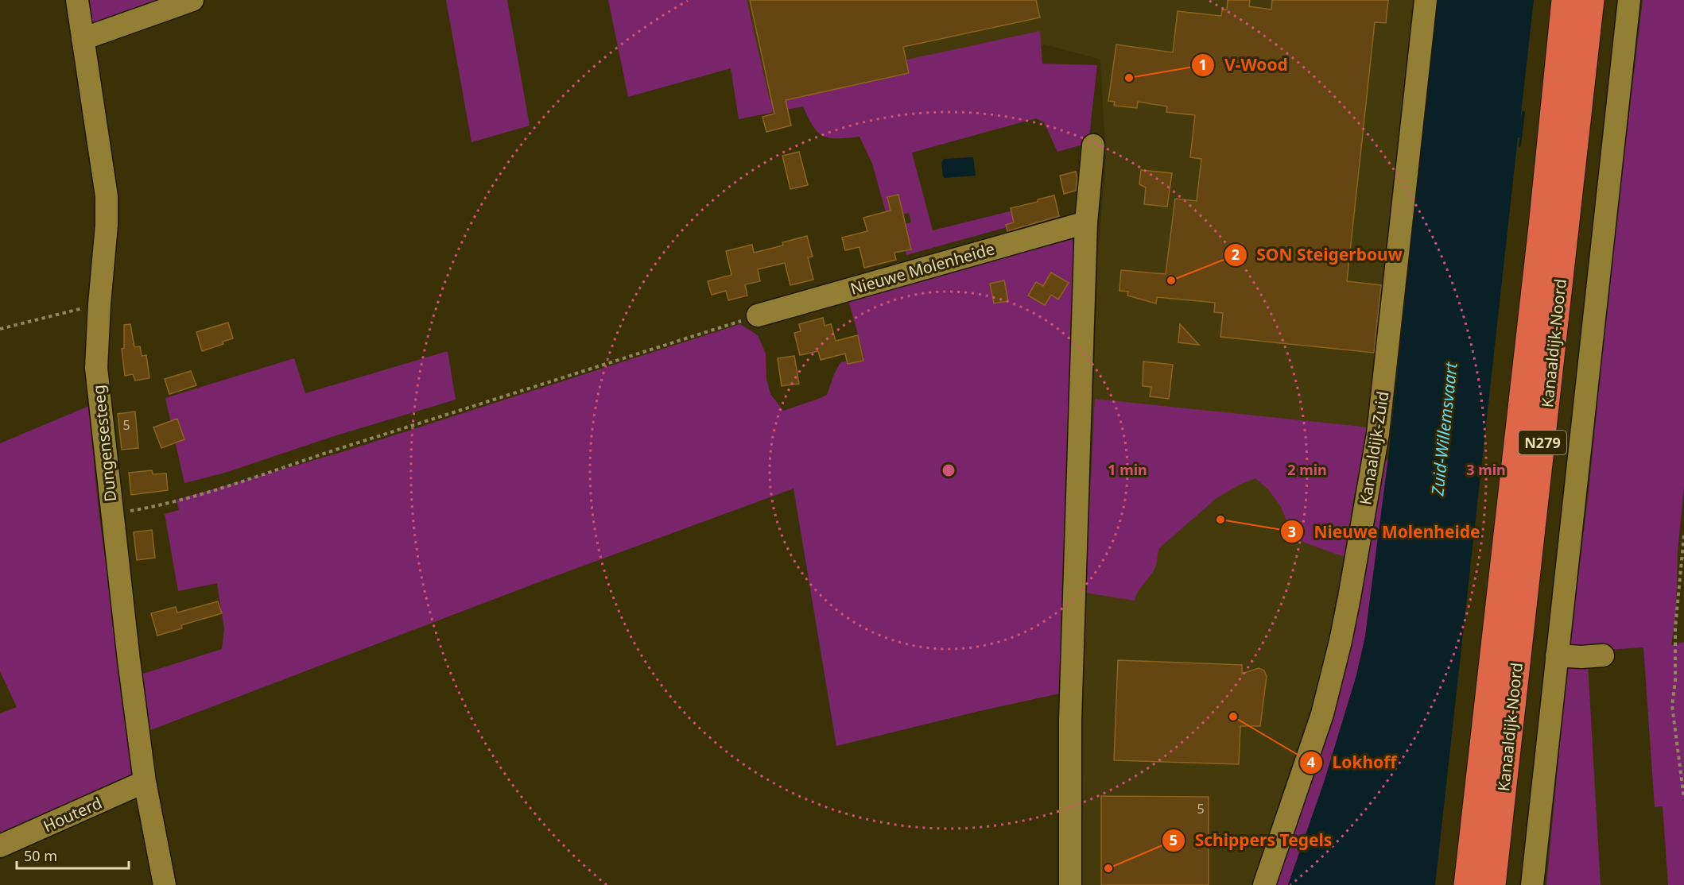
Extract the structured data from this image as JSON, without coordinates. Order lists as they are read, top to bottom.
{
  "streets": {
    "highway": ["Kanaaldijk-Noord", "N279"],
    "street": [
      "Nieuwe Molenheide",
      "Dungensesteeg",
      "Kanaaldijk-Zuid",
      "Houterd"
    ]
  },
  "crossings": [
    ["Dungensesteeg", "Houterd"]
  ],
  "water": ["Zuid-Willemsvaart"],
  "places": [
    "V-Wood",
    "SON Steigerbouw",
    "Nieuwe Molenheide",
    "Lokhoff",
    "Schippers Tegels"
  ],
  "house_numbers": ["5", "5"],
  "scale_bar": "50 m",
  "rings": ["1 min", "2 min", "3 min"]
}
